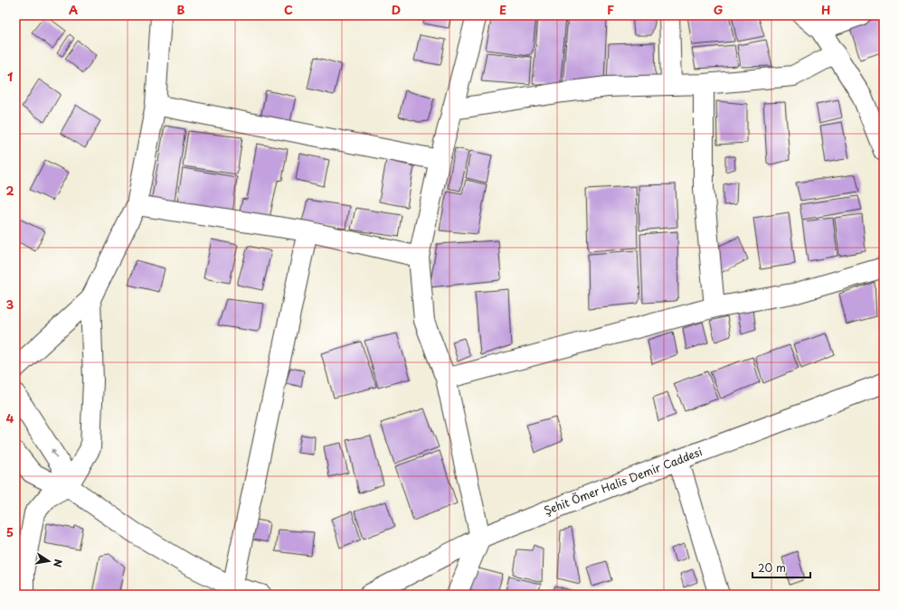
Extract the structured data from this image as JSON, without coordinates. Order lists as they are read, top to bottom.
{
  "streets": {
    "street": ["Şehit Ömer Halis Demir Caddesi"]
  },
  "scale_bar": "20 m",
  "north": "right",
  "grid": {
    "columns": [
      "A",
      "B",
      "C",
      "D",
      "E",
      "F",
      "G",
      "H"
    ],
    "rows": [
      "1",
      "2",
      "3",
      "4",
      "5"
    ]
  }
}
